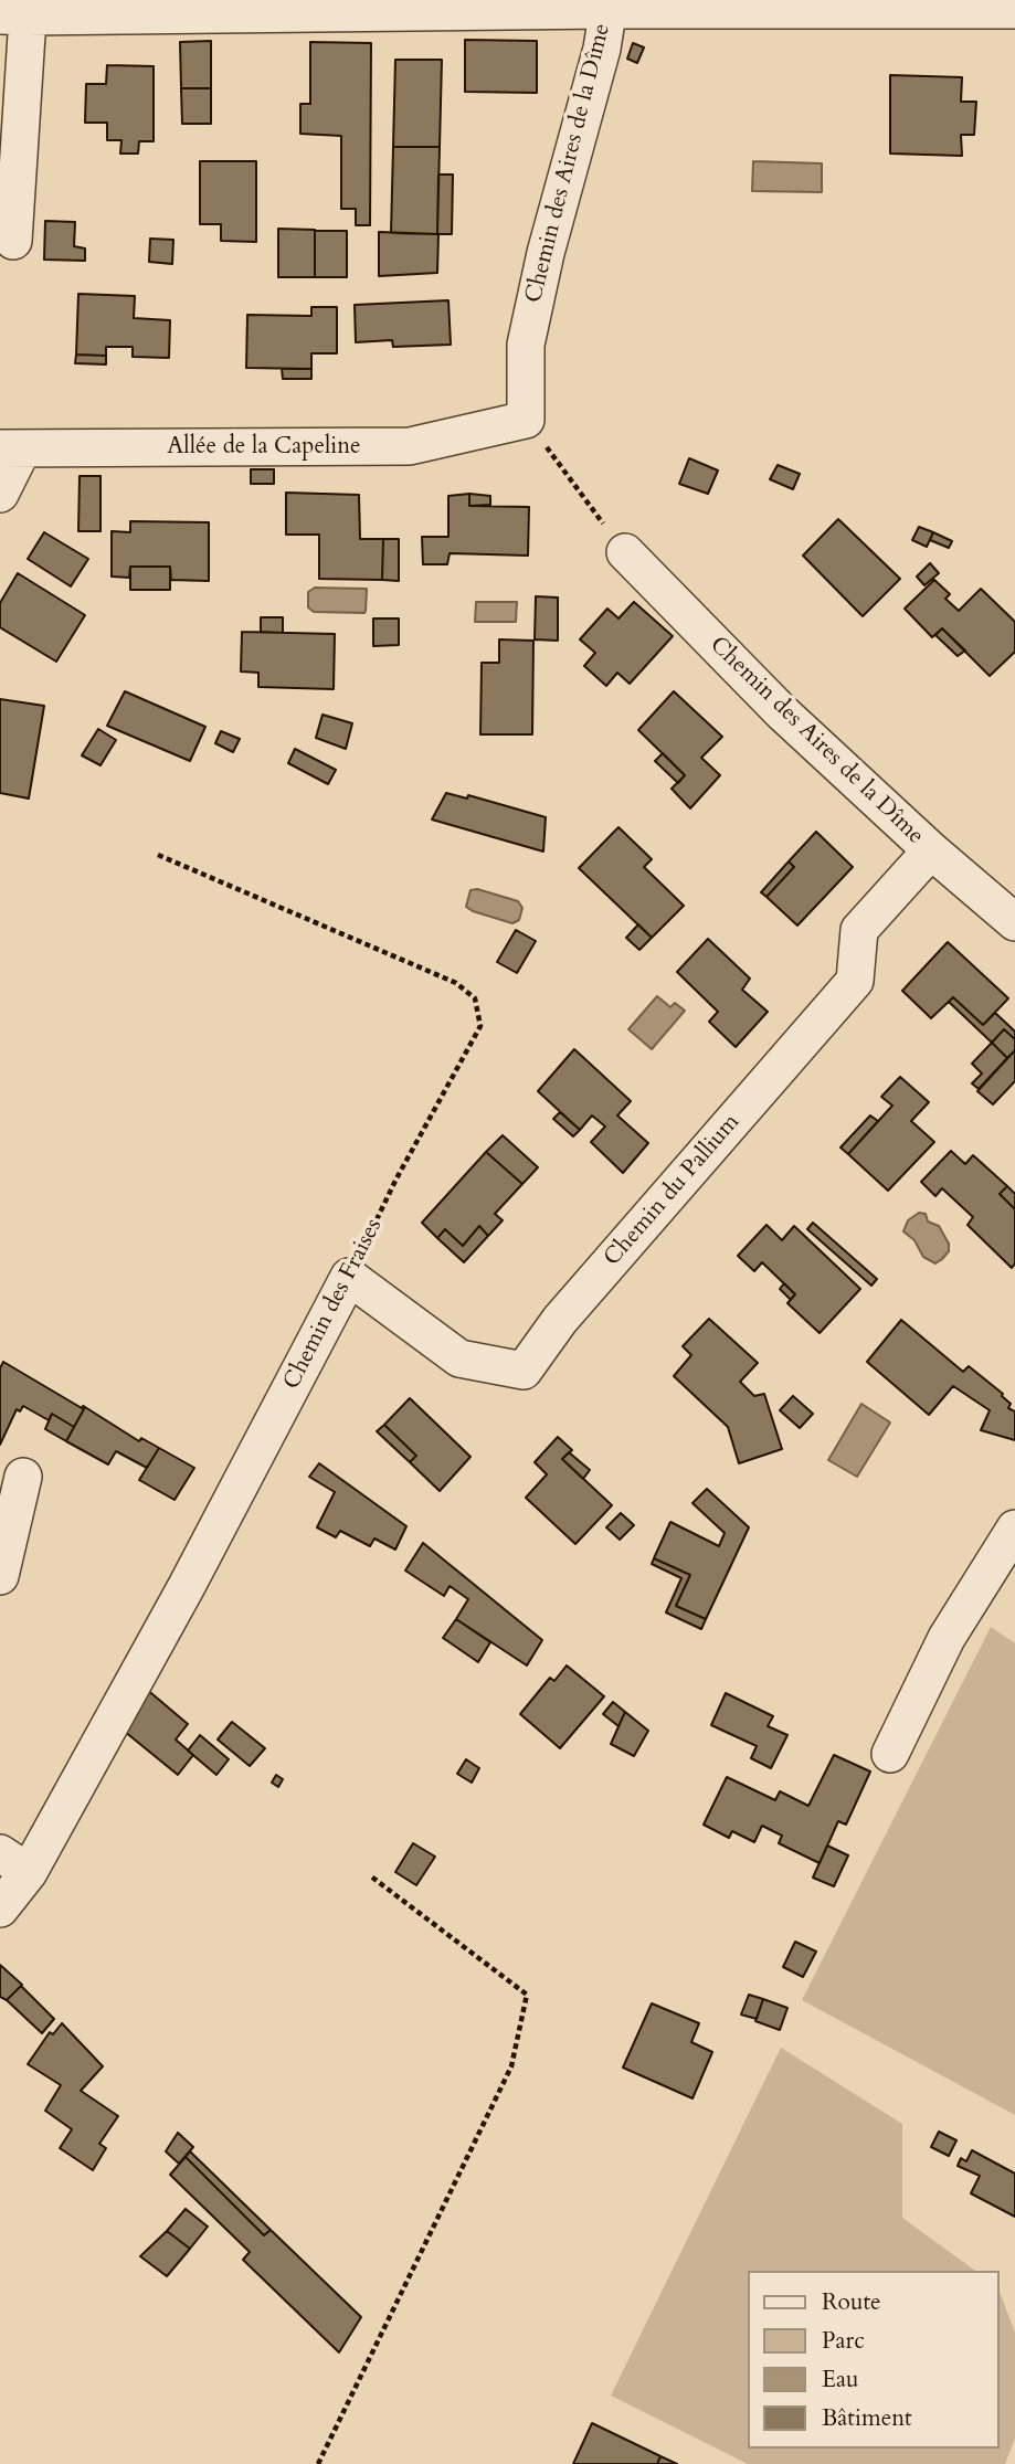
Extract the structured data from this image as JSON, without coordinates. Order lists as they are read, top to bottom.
{
  "streets": {
    "street": [
      "Chemin des Aires de la Dîme",
      "Allée de la Capeline",
      "Chemin du Pallium",
      "Chemin des Fraises"
    ]
  },
  "crossings": [
    ["Chemin des Aires de la Dîme", "Allée de la Capeline"],
    ["Chemin des Aires de la Dîme", "Chemin du Pallium"],
    ["Chemin du Pallium", "Chemin des Fraises"]
  ],
  "legend": [
    "Route",
    "Parc",
    "Eau",
    "Bâtiment"
  ]
}
